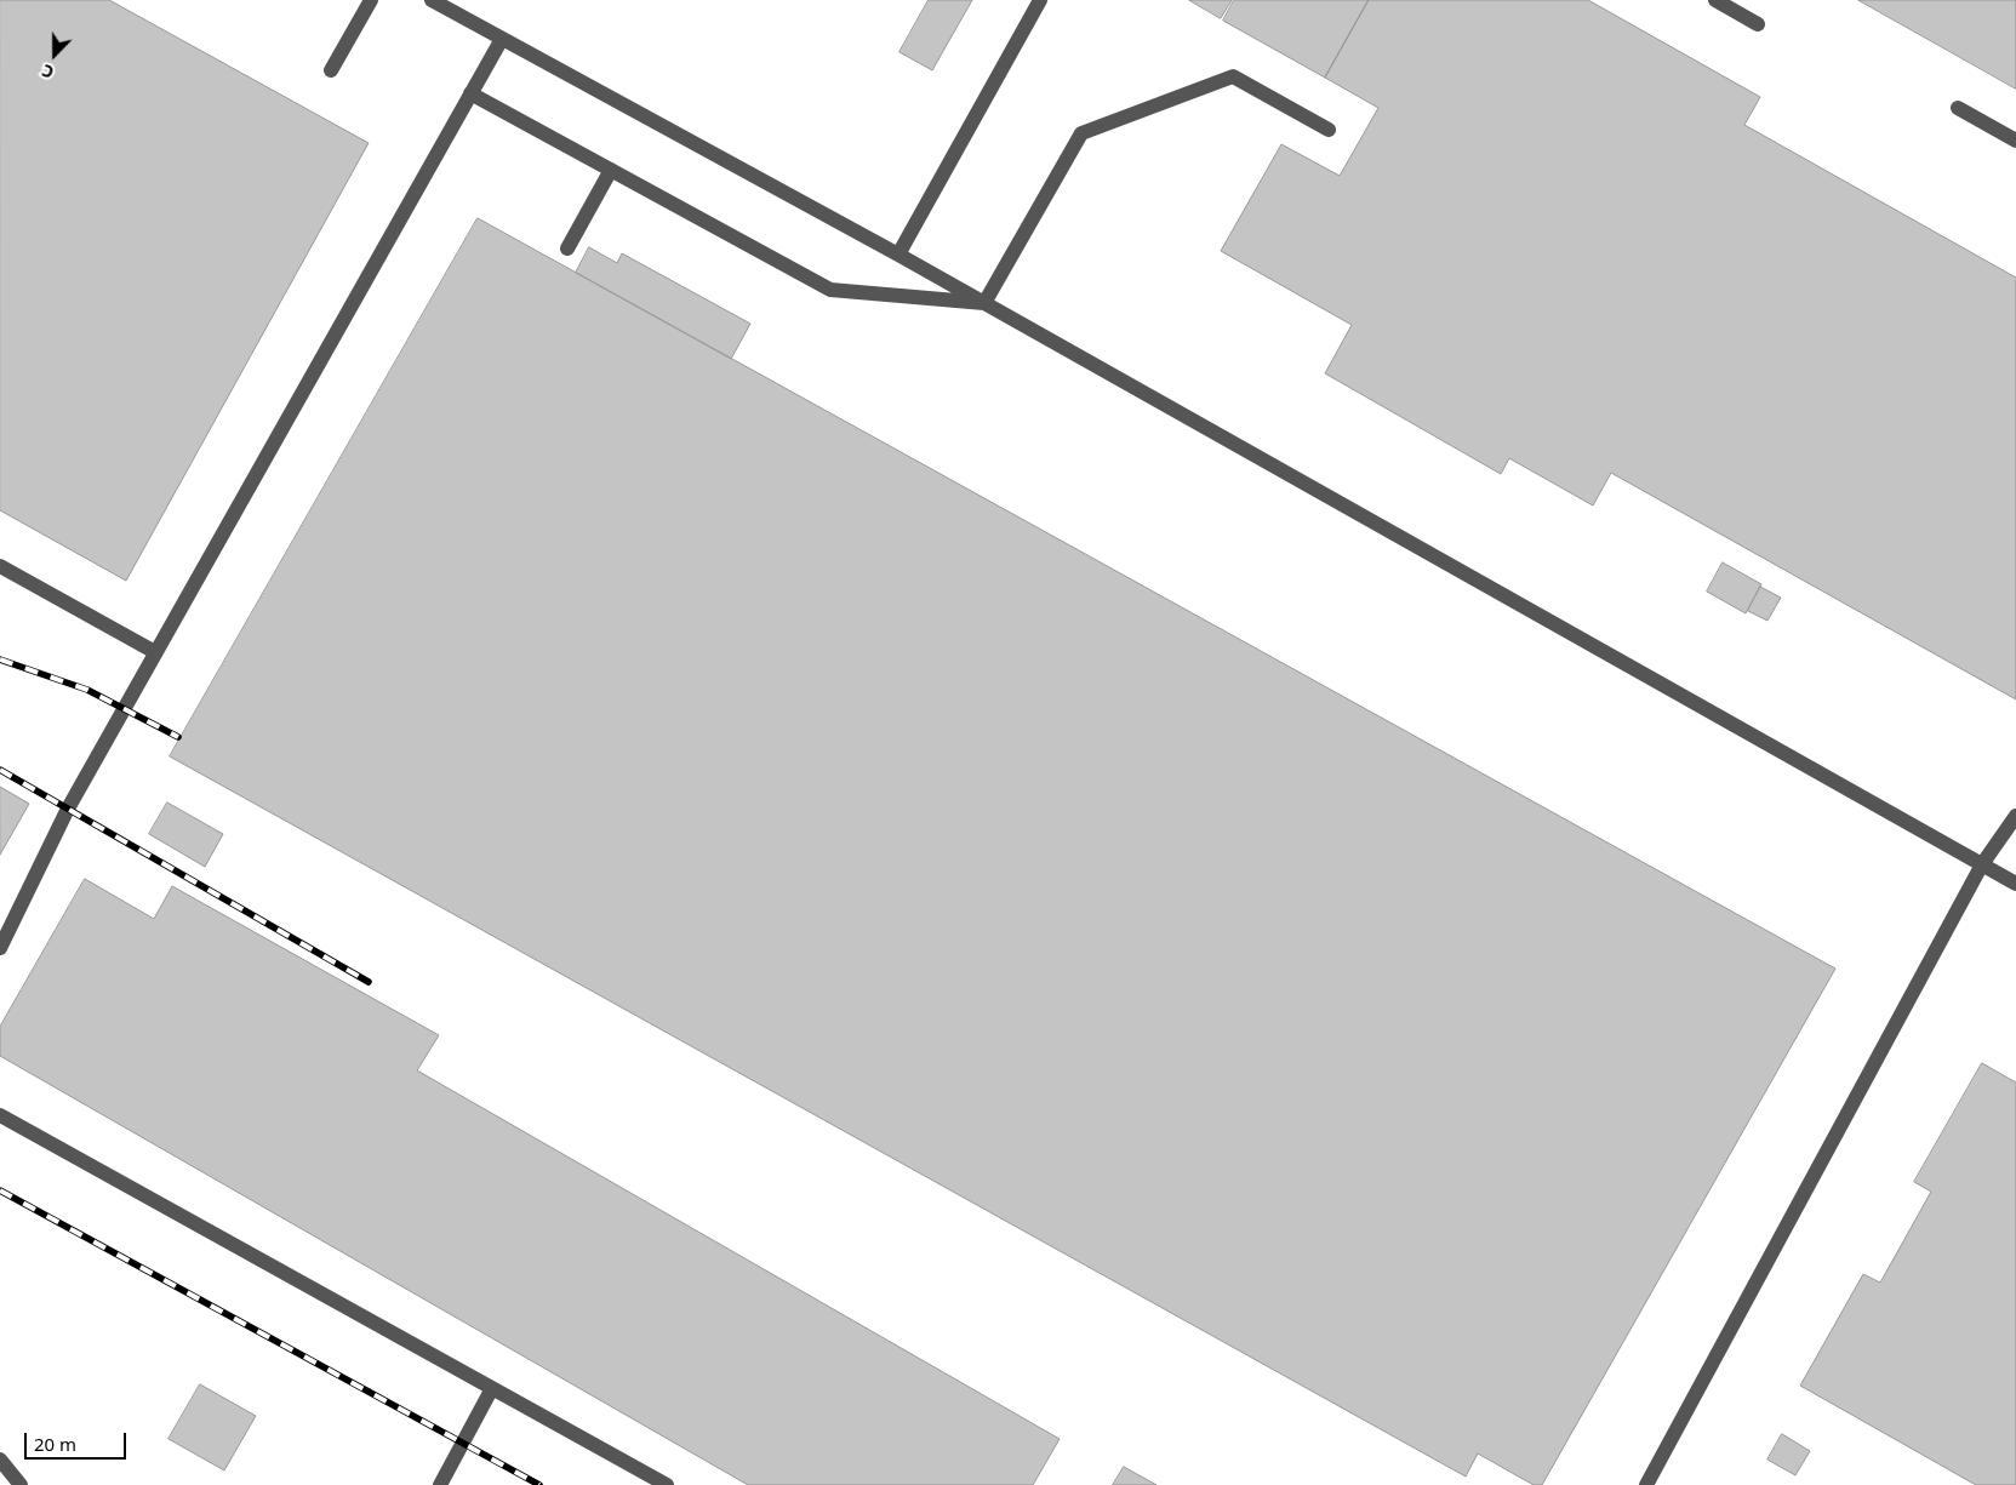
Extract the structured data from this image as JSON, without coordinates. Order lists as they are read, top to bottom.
{
  "scale_bar": "20 m",
  "north": "bottom"
}
